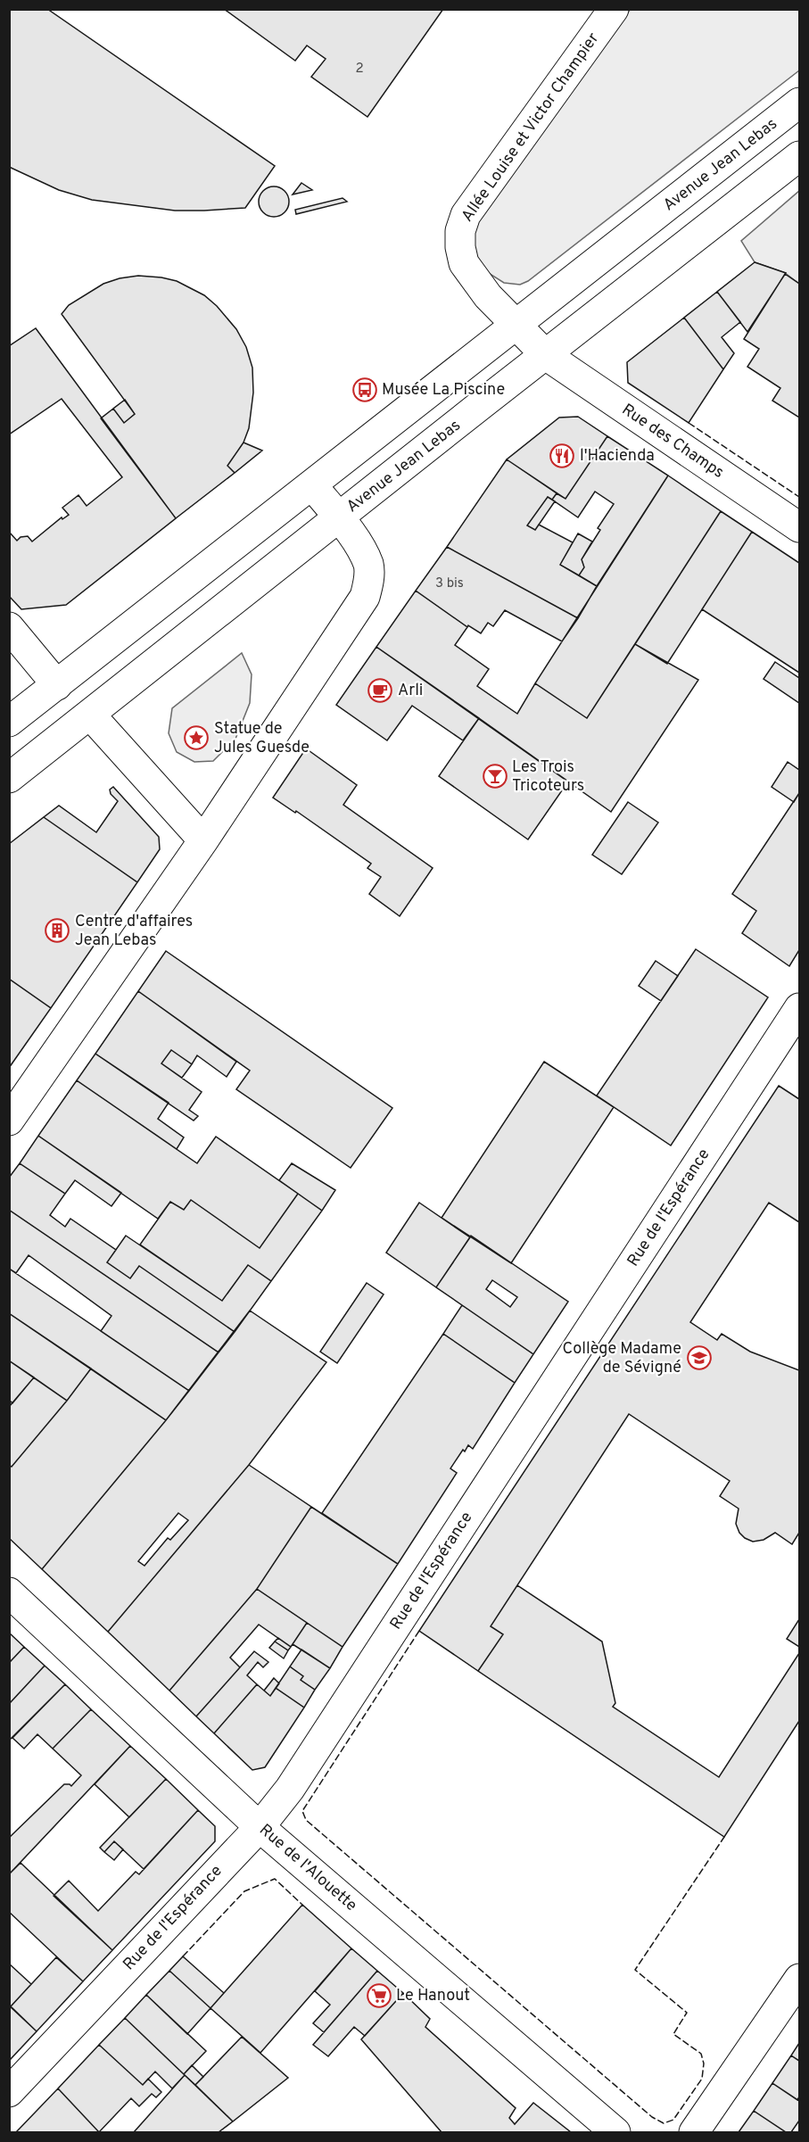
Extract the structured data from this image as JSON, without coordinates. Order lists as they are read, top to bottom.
{
  "streets": {
    "street": [
      "Allée Louise et Victor Champier",
      "Avenue Jean Lebas",
      "Rue des Champs",
      "Rue de l'Espérance",
      "Rue de l'Alouette"
    ]
  },
  "crossings": [
    ["Allée Louise et Victor Champier", "Avenue Jean Lebas"],
    ["Allée Louise et Victor Champier", "Rue des Champs"],
    ["Avenue Jean Lebas", "Rue des Champs"],
    ["Rue de l'Espérance", "Rue de l'Alouette"]
  ],
  "places": {
    "bus stop": ["Musée La Piscine"],
    "restaurant": ["l'Hacienda"],
    "cafe": ["Arli"],
    "place": ["Statue de Jules Guesde"],
    "bar": ["Les Trois Tricoteurs"],
    "building": ["Centre d'affaires Jean Lebas"],
    "school or university": ["Collège Madame de Sévigné"],
    "supermarket": ["Le Hanout"]
  },
  "house_numbers": ["2", "3 bis"]
}
